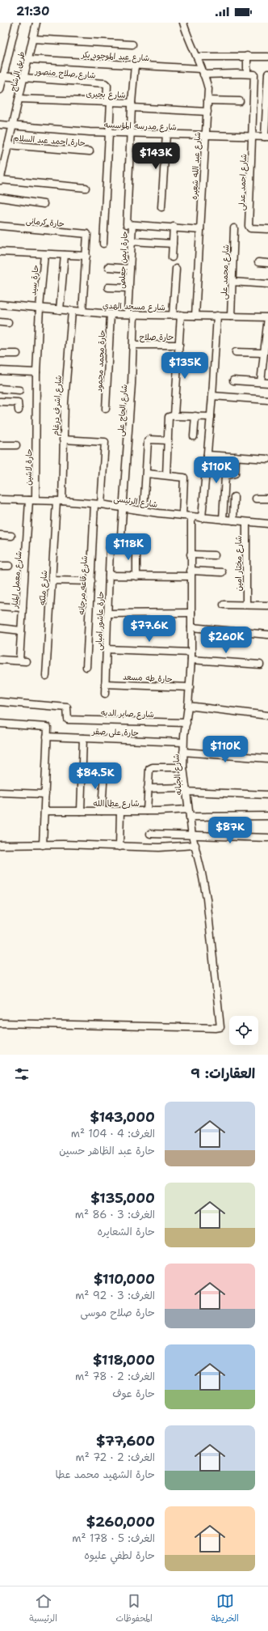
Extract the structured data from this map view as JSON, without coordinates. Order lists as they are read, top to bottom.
{
  "streets": {
    "street": [
      "شارع عبد الموجود بكر",
      "طريق الرشاح",
      "شارع صلاح منصور",
      "شارع بحيرى",
      "شارع مدرسه المؤسسه",
      "حارة احمد عبد السلام",
      "شارع عبد الله شعيره",
      "شارع احمد عدلى",
      "حارة كرمانى",
      "حارة ايمن جعلص",
      "شارع محمد على",
      "حارة سيد",
      "شارع مسجد الهدي",
      "حارة صلاح",
      "حارة محمد محمود",
      "شارع اشرف درغام",
      "شارع الحاج على",
      "حارة لاشين",
      "شارع الرئيسى",
      "شارع مختار امين",
      "شارع معمل المنار",
      "شارع قاعه مرجانه",
      "شارع ملكه",
      "حارة عاشور امبابى",
      "حارة طه مسعد",
      "شارع صابر الدبه",
      "حارة على صقر",
      "شارع الجبانه",
      "شارع عطا الله"
    ]
  },
  "crossings": [
    ["شارع عبد الموجود بكر", "طريق الرشاح"],
    ["شارع عبد الموجود بكر", "شارع عبد الله شعيره"],
    ["شارع عبد الموجود بكر", "شارع احمد عدلى"],
    ["طريق الرشاح", "شارع صلاح منصور"],
    ["طريق الرشاح", "شارع بحيرى"],
    ["طريق الرشاح", "شارع مدرسه المؤسسه"],
    ["طريق الرشاح", "حارة احمد عبد السلام"],
    ["شارع صلاح منصور", "شارع بحيرى"],
    ["شارع بحيرى", "شارع عبد الله شعيره"],
    ["شارع مدرسه المؤسسه", "شارع عبد الله شعيره"],
    ["شارع مدرسه المؤسسه", "شارع احمد عدلى"],
    ["شارع عبد الله شعيره", "شارع مسجد الهدي"],
    ["حارة ايمن جعلص", "شارع مسجد الهدي"],
    ["حارة ايمن جعلص", "شارع الحاج على"],
    ["شارع محمد على", "شارع مسجد الهدي"],
    ["حارة سيد", "شارع مسجد الهدي"],
    ["حارة سيد", "حارة لاشين"],
    ["شارع مسجد الهدي", "حارة محمد محمود"],
    ["شارع مسجد الهدي", "شارع اشرف درغام"],
    ["شارع مسجد الهدي", "شارع الحاج على"],
    ["حارة صلاح", "شارع الحاج على"],
    ["شارع اشرف درغام", "شارع الرئيسى"],
    ["شارع اشرف درغام", "شارع قاعه مرجانه"],
    ["شارع اشرف درغام", "شارع ملكه"],
    ["شارع الحاج على", "شارع الرئيسى"],
    ["حارة لاشين", "شارع الرئيسى"],
    ["حارة لاشين", "شارع معمل المنار"],
    ["شارع الرئيسى", "شارع مختار امين"],
    ["شارع الرئيسى", "شارع معمل المنار"],
    ["شارع الرئيسى", "شارع قاعه مرجانه"],
    ["شارع الرئيسى", "شارع ملكه"],
    ["شارع الرئيسى", "شارع الجبانه"],
    ["حارة عاشور امبابى", "حارة طه مسعد"],
    ["حارة طه مسعد", "شارع الجبانه"],
    ["شارع صابر الدبه", "شارع الجبانه"],
    ["حارة على صقر", "شارع الجبانه"],
    ["شارع الجبانه", "شارع عطا الله"]
  ],
  "page": {
    "status": "21:30",
    "price": [
      "$143K",
      "$135K",
      "$110K",
      "$118K",
      "$77.6K",
      "$260K",
      "$110K",
      "$84.5K",
      "$87K"
    ],
    "heading": "العقارات: 9",
    "list": [
      {
        "name": "$143,000",
        "note": "الغرف: 4 · 104 m² · حارة عبد الظاهر حسين"
      },
      {
        "name": "$135,000",
        "note": "الغرف: 3 · 86 m² · حارة الشعايره"
      },
      {
        "name": "$110,000",
        "note": "الغرف: 3 · 92 m² · حارة صلاح موسى"
      },
      {
        "name": "$118,000",
        "note": "الغرف: 2 · 78 m² · حارة عوف"
      },
      {
        "name": "$77,600",
        "note": "الغرف: 2 · 72 m² · حارة الشهيد محمد عطا"
      },
      {
        "name": "$260,000",
        "note": "الغرف: 5 · 178 m² · حارة لطفي عليوه"
      }
    ],
    "tabs": ["الخريطة", "المحفوظات", "الرئيسية"]
  }
}
